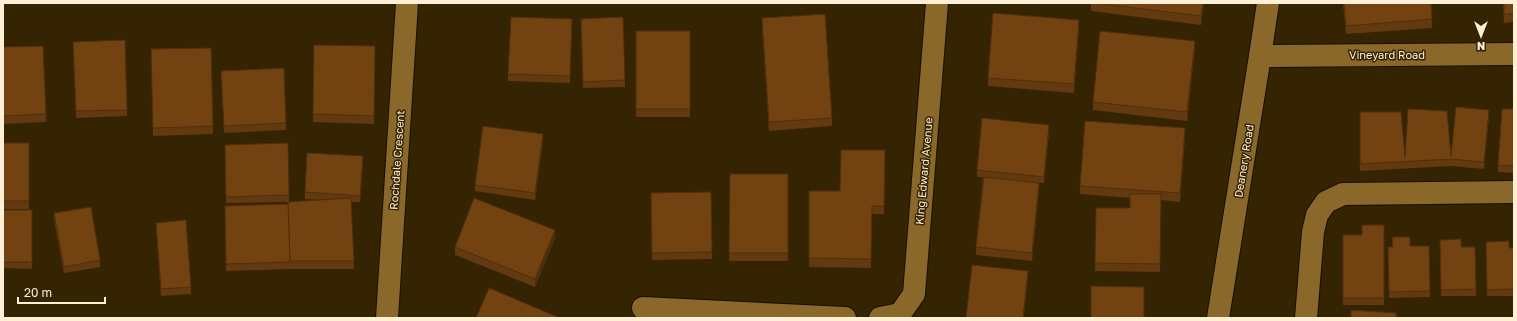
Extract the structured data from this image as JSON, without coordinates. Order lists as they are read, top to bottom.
{
  "streets": {
    "street": [
      "Vineyard Road",
      "Rochdale Crescent",
      "Deanery Road",
      "King Edward Avenue"
    ]
  },
  "crossings": [
    ["Vineyard Road", "Deanery Road"]
  ],
  "scale_bar": "20 m",
  "north": "bottom"
}
